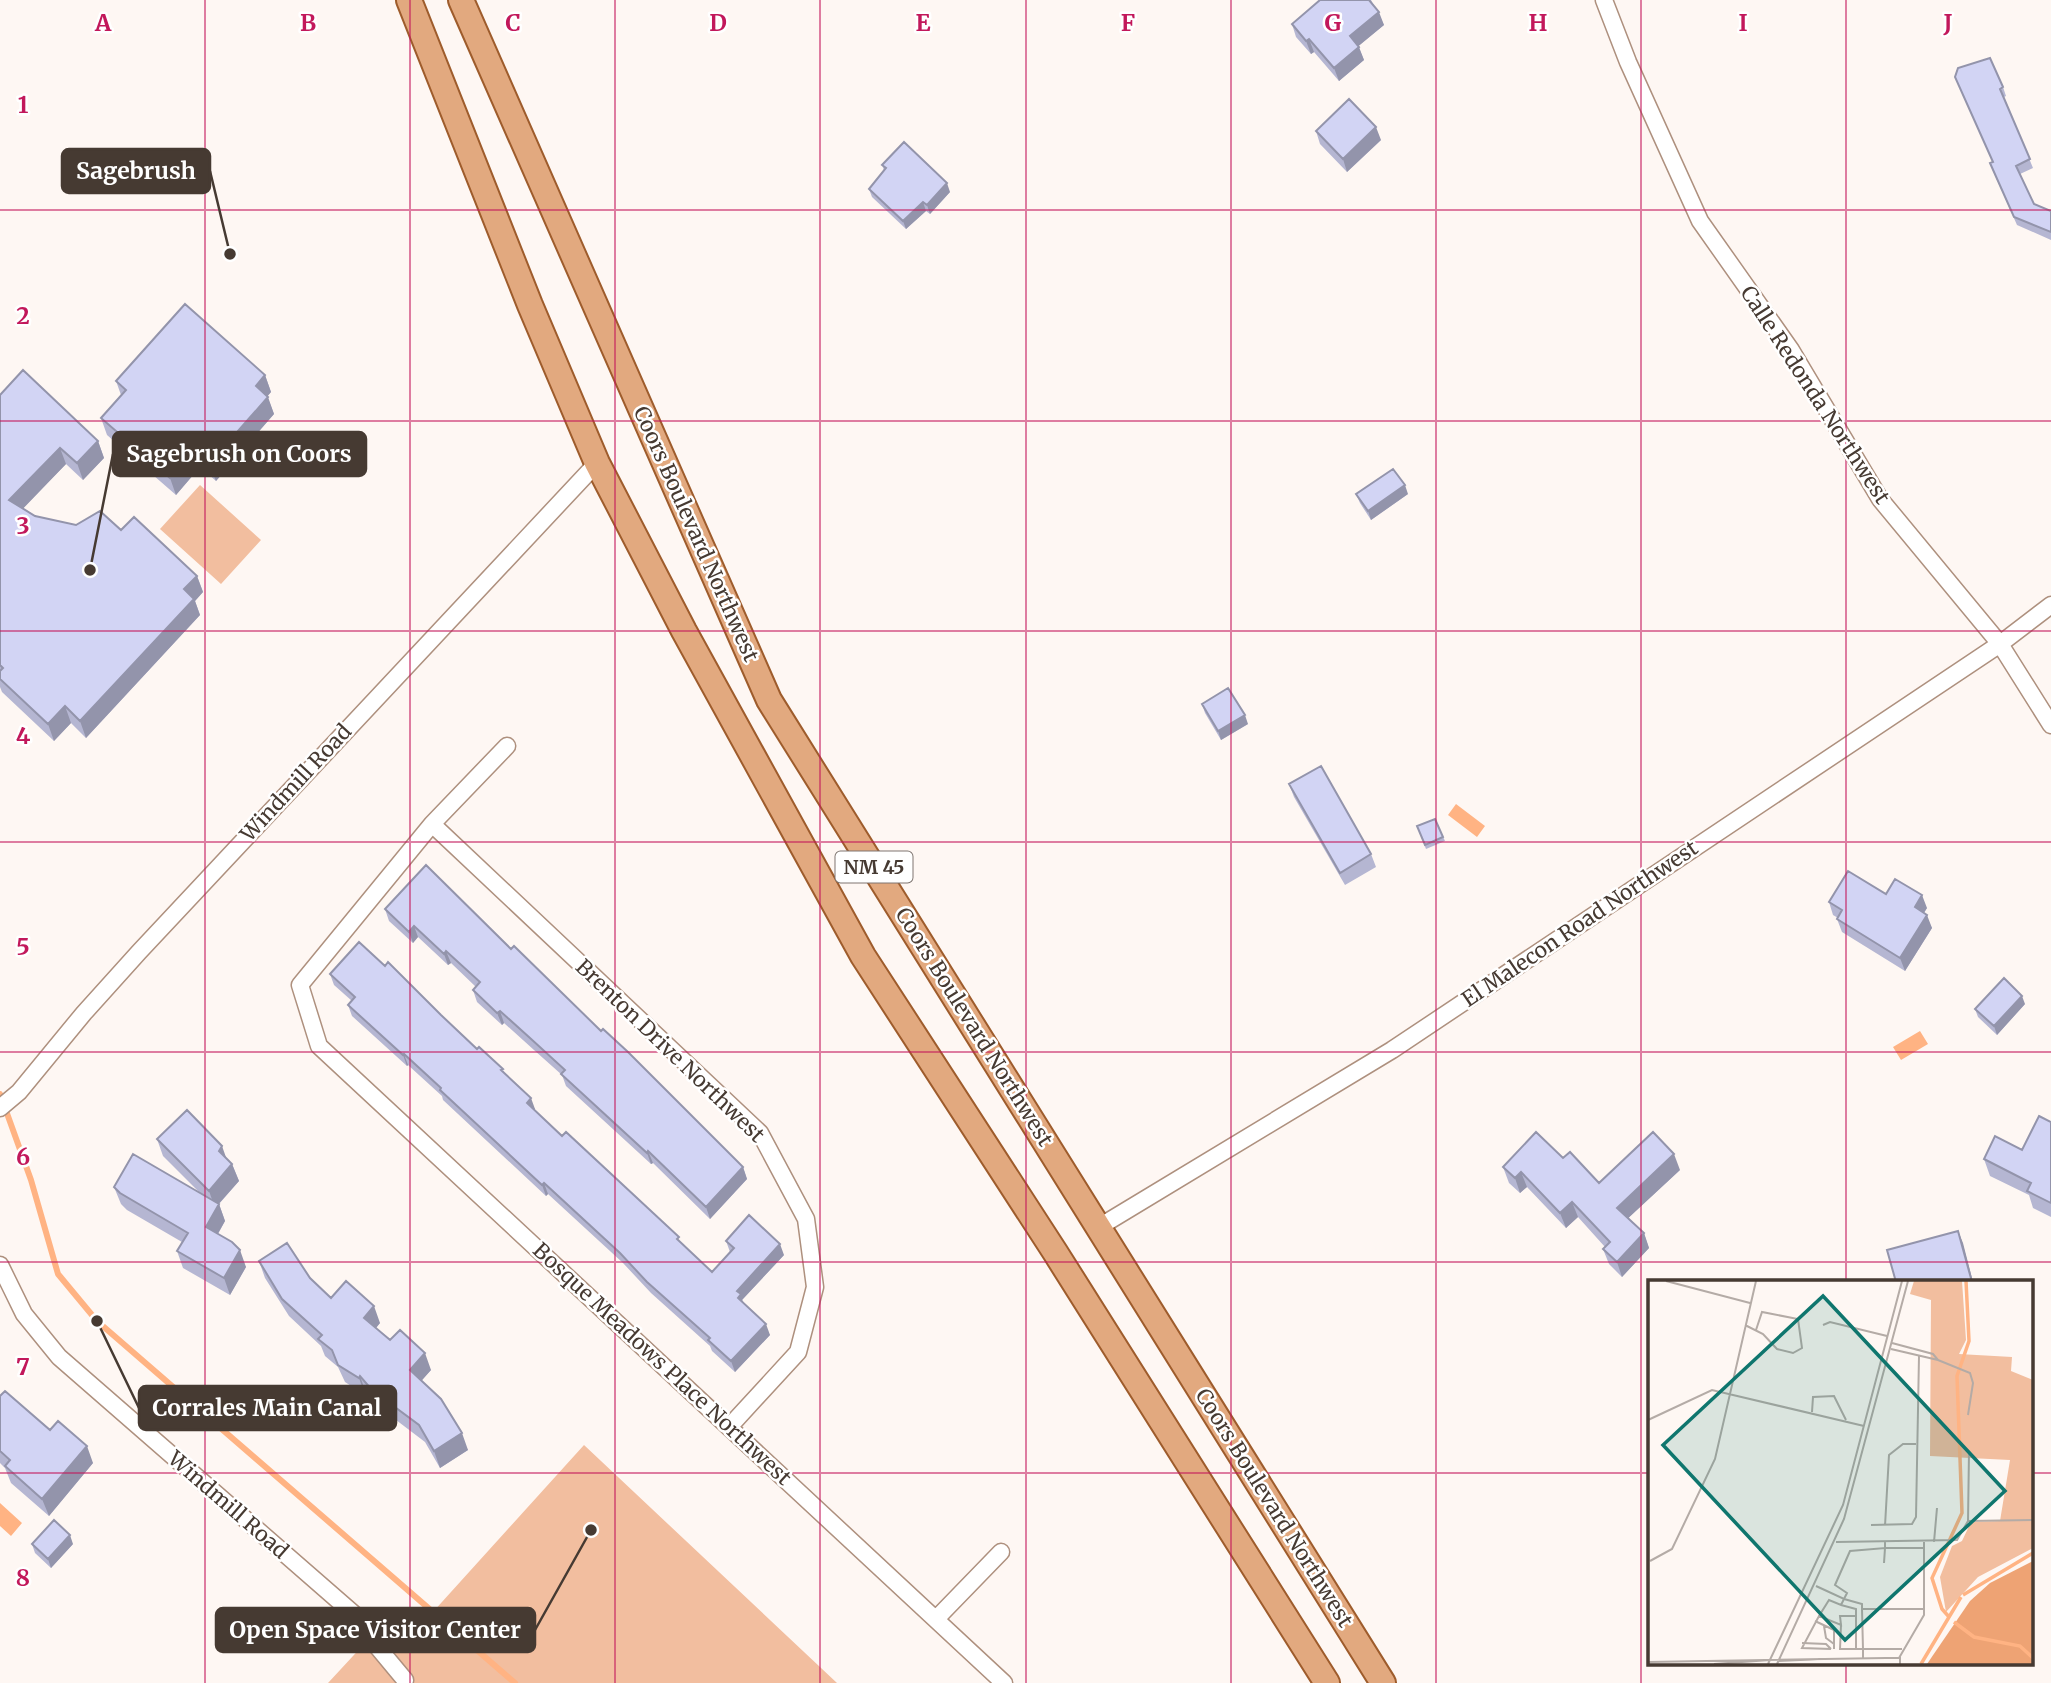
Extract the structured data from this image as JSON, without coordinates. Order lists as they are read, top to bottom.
{
  "streets": {
    "main road": ["Coors Boulevard Northwest", "NM 45"],
    "street": [
      "Calle Redonda Northwest",
      "Windmill Road",
      "El Malecon Road Northwest",
      "Brenton Drive Northwest",
      "Bosque Meadows Place Northwest"
    ]
  },
  "crossings": [
    ["Calle Redonda Northwest", "El Malecon Road Northwest"],
    ["Coors Boulevard Northwest", "El Malecon Road Northwest"],
    ["Windmill Road", "NM 45"],
    ["Brenton Drive Northwest", "Bosque Meadows Place Northwest"]
  ],
  "places": [
    "Sagebrush",
    "Sagebrush on Coors",
    "Corrales Main Canal",
    "Open Space Visitor Center"
  ],
  "grid": {
    "columns": [
      "A",
      "B",
      "C",
      "D",
      "E",
      "F",
      "G",
      "H",
      "I",
      "J"
    ],
    "rows": [
      "1",
      "2",
      "3",
      "4",
      "5",
      "6",
      "7",
      "8"
    ]
  }
}
